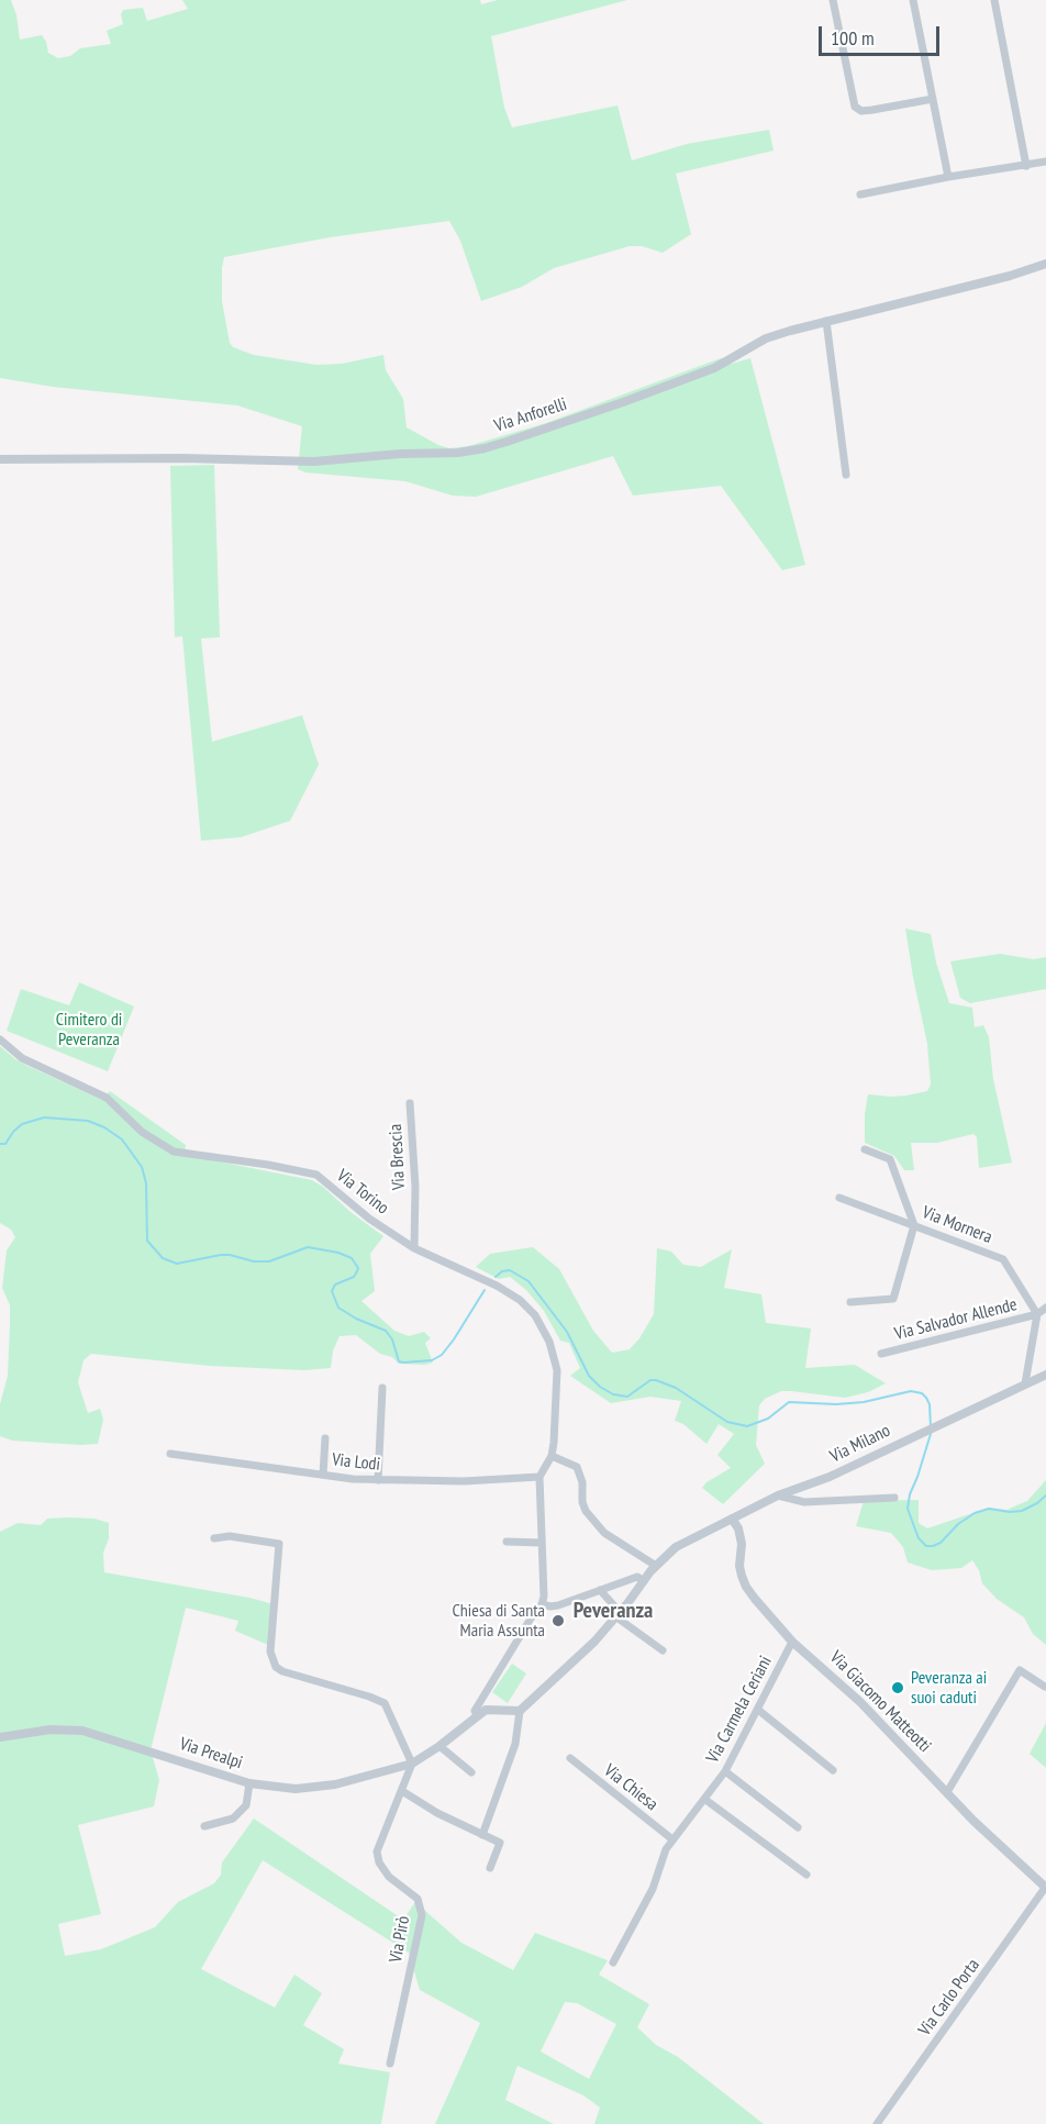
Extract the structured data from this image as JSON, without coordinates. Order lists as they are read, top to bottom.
{
  "streets": {
    "street": [
      "Via Anforelli",
      "Via Brescia",
      "Via Torino",
      "Via Mornera",
      "Via Salvador Allende",
      "Via Milano",
      "Via Lodi",
      "Via Giacomo Matteotti",
      "Via Carmela Ceriani",
      "Via Prealpi",
      "Via Chiesa",
      "Via Pirò",
      "Via Carlo Porta"
    ]
  },
  "crossings": [
    ["Via Brescia", "Via Torino"],
    ["Via Mornera", "Via Salvador Allende"],
    ["Via Milano", "Via Giacomo Matteotti"],
    ["Via Giacomo Matteotti", "Via Carmela Ceriani"],
    ["Via Giacomo Matteotti", "Via Carlo Porta"],
    ["Via Carmela Ceriani", "Via Chiesa"],
    ["Via Prealpi", "Via Pirò"]
  ],
  "districts": ["Peveranza"],
  "parks": ["Cimitero di Peveranza"],
  "places": ["Chiesa di Santa Maria Assunta", "Peveranza ai suoi caduti"],
  "scale_bar": "100 m"
}
